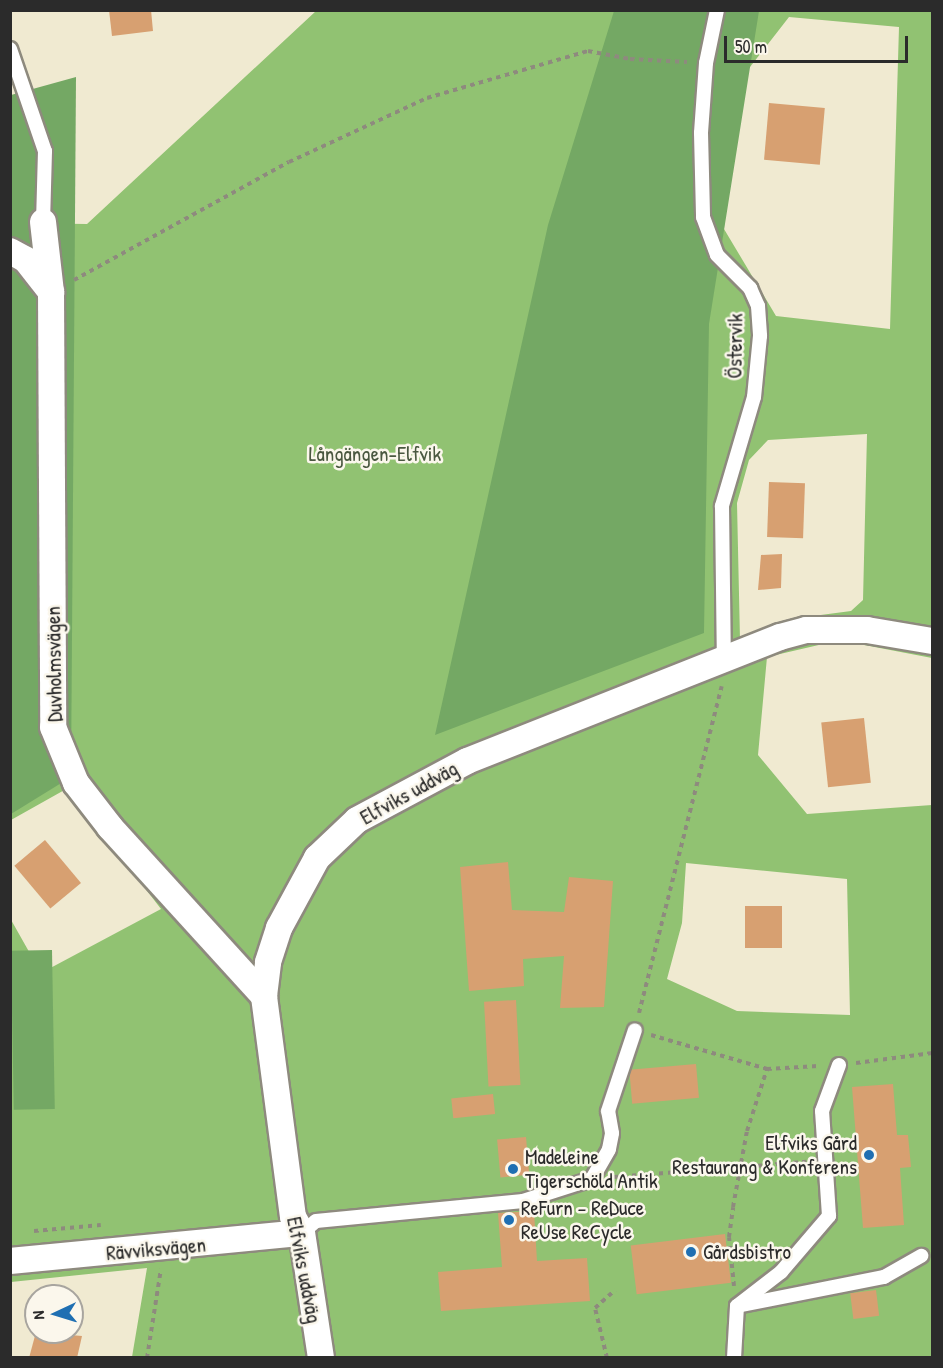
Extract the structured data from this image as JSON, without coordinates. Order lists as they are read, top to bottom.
{
  "streets": {
    "street": ["Duvholmsvägen", "Elfviks uddväg", "Rävviksvägen"],
    "lane": ["Östervik"]
  },
  "crossings": [
    ["Östervik", "Elfviks uddväg"],
    ["Duvholmsvägen", "Elfviks uddväg"],
    ["Elfviks uddväg", "Rävviksvägen"]
  ],
  "parks": ["Långängen-Elfvik"],
  "places": [
    "Elfviks Gård Restaurang & Konferens",
    "Madeleine Tigerschöld Antik",
    "ReFurn – ReDuce ReUse ReCycle",
    "Gårdsbistro"
  ],
  "scale_bar": "50 m",
  "north": "left"
}
